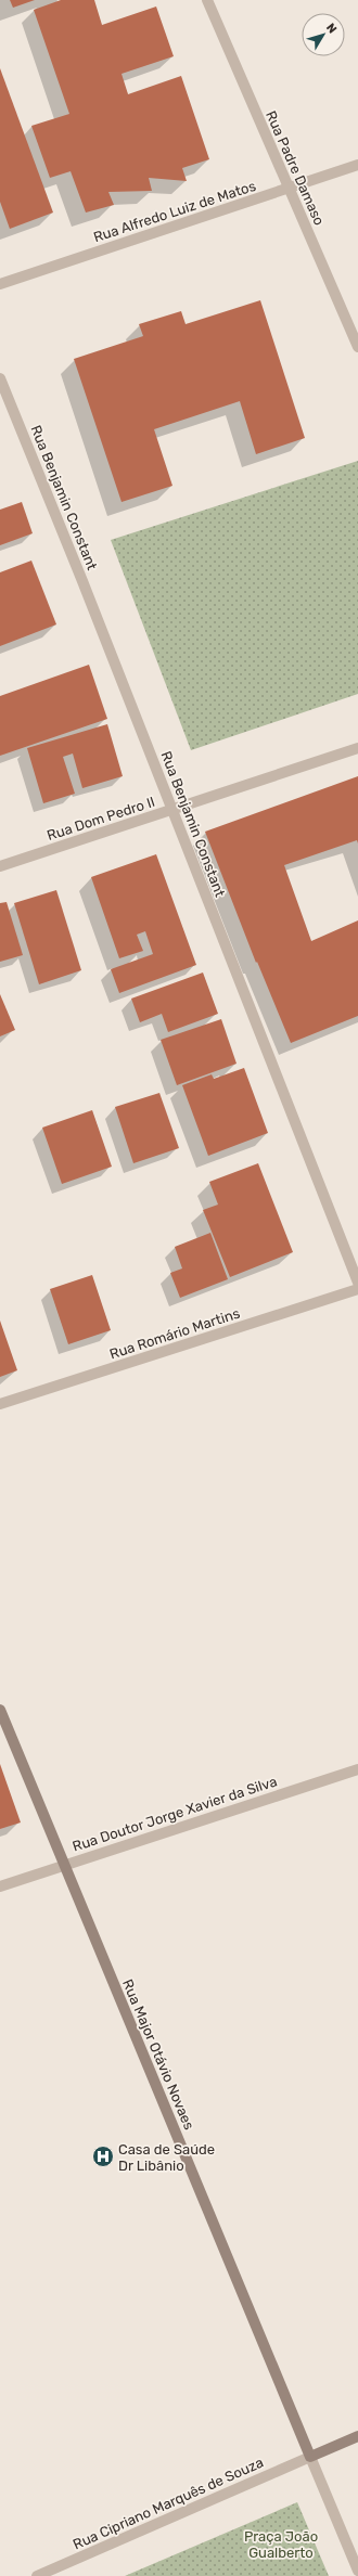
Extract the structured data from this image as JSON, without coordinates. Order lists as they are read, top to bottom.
{
  "streets": {
    "main road": ["Rua Major Otávio Novaes"],
    "street": [
      "Rua Padre Damaso",
      "Rua Alfredo Luiz de Matos",
      "Rua Benjamin Constant",
      "Rua Dom Pedro II",
      "Rua Romário Martins",
      "Rua Doutor Jorge Xavier da Silva",
      "Rua Cipriano Marquês de Souza"
    ]
  },
  "crossings": [
    ["Rua Padre Damaso", "Rua Alfredo Luiz de Matos"],
    ["Rua Benjamin Constant", "Rua Dom Pedro II"],
    ["Rua Doutor Jorge Xavier da Silva", "Rua Major Otávio Novaes"],
    ["Rua Major Otávio Novaes", "Rua Cipriano Marquês de Souza"]
  ],
  "parks": ["Praça João Gualberto"],
  "places": {
    "hospital": ["Casa de Saúde Dr Libânio"]
  },
  "north": "top right"
}
